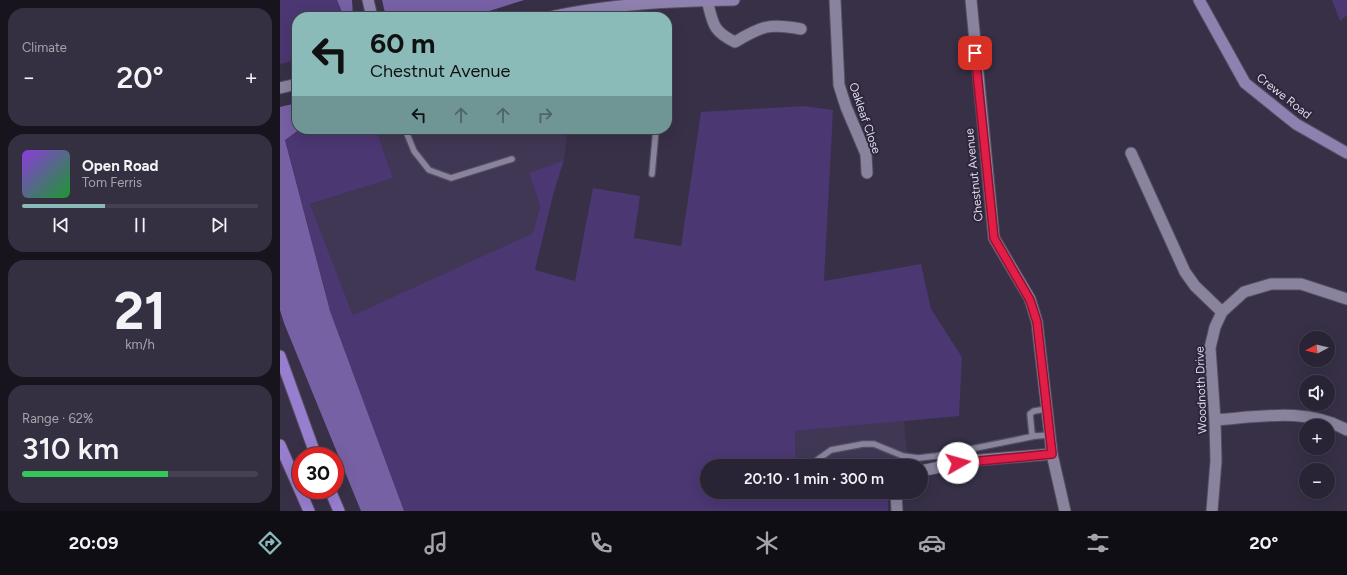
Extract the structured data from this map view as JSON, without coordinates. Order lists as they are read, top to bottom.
{
  "streets": {
    "main road": ["Crewe Road"],
    "street": ["Oakleaf Close", "Chestnut Avenue", "Woodnoth Drive"]
  },
  "north": "left",
  "page": {
    "tile": [
      "Climate",
      ["21", "km/h"],
      ["Range · 62%", "310 km"]
    ],
    "turn": ["60 m", "Chestnut Avenue"],
    "heat": ["−", "20°", "+"],
    "song": ["Open Road", "Tom Ferris"],
    "map_buttons": ["+", "−"],
    "limit": "30",
    "trip": "20:10 · 1 min · 300 m",
    "tabs": ["20:09", "20°"]
  }
}
